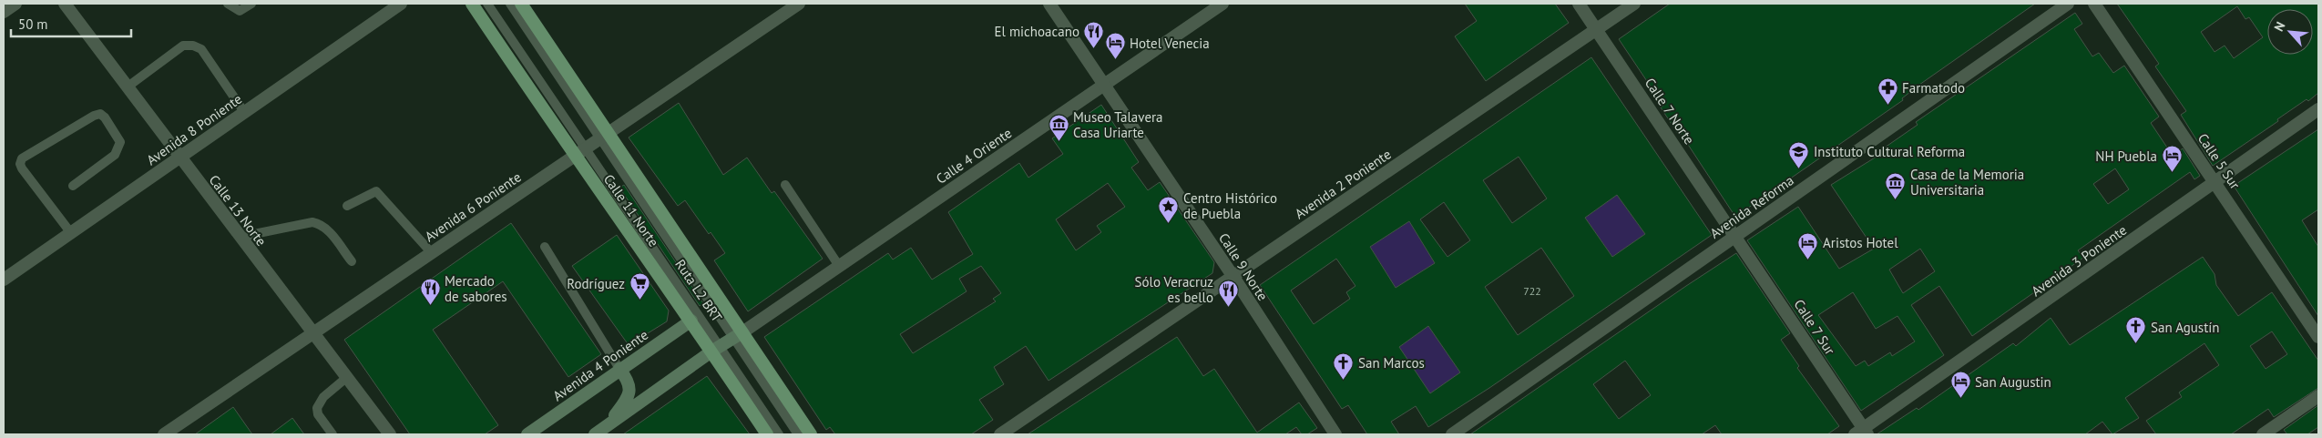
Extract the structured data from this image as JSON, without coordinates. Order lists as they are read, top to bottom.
{
  "streets": {
    "main road": ["Calle 11 Norte", "Avenida 4 Poniente"],
    "street": [
      "Calle 7 Norte",
      "Avenida 8 Poniente",
      "Calle 4 Oriente",
      "Calle 5 Sur",
      "Avenida 2 Poniente",
      "Avenida 6 Poniente",
      "Avenida Reforma",
      "Calle 13 Norte",
      "Avenida 3 Poniente",
      "Calle 9 Norte",
      "Calle 7 Sur"
    ],
    "lane": ["Ruta L2 BRT"]
  },
  "crossings": [
    ["Calle 7 Norte", "Avenida 2 Poniente"],
    ["Calle 7 Norte", "Avenida Reforma"],
    ["Calle 7 Norte", "Calle 7 Sur"],
    ["Avenida 8 Poniente", "Calle 13 Norte"],
    ["Calle 4 Oriente", "Calle 11 Norte"],
    ["Calle 4 Oriente", "Calle 9 Norte"],
    ["Calle 5 Sur", "Avenida 3 Poniente"],
    ["Avenida 2 Poniente", "Calle 9 Norte"],
    ["Avenida 6 Poniente", "Calle 13 Norte"],
    ["Avenida 6 Poniente", "Calle 11 Norte"],
    ["Avenida 6 Poniente", "Ruta L2 BRT"],
    ["Avenida Reforma", "Calle 7 Sur"],
    ["Calle 11 Norte", "Ruta L2 BRT"],
    ["Calle 11 Norte", "Avenida 4 Poniente"],
    ["Avenida 3 Poniente", "Calle 7 Sur"]
  ],
  "places": {
    "restaurant": ["El michoacano", "Mercado de sabores", "Sólo Veracruz es bello"],
    "hotel": [
      "Hotel Venecia",
      "NH Puebla",
      "Aristos Hotel",
      "San Augustin"
    ],
    "pharmacy": ["Farmatodo"],
    "museum": ["Museo Talavera Casa Uriarte", "Casa de la Memoria Universitaria"],
    "school or university": ["Instituto Cultural Reforma"],
    "place": ["Centro Histórico de Puebla"],
    "supermarket": ["Rodríguez"],
    "church": ["San Agustín", "San Marcos"]
  },
  "house_numbers": ["722"],
  "scale_bar": "50 m",
  "north": "top left"
}
